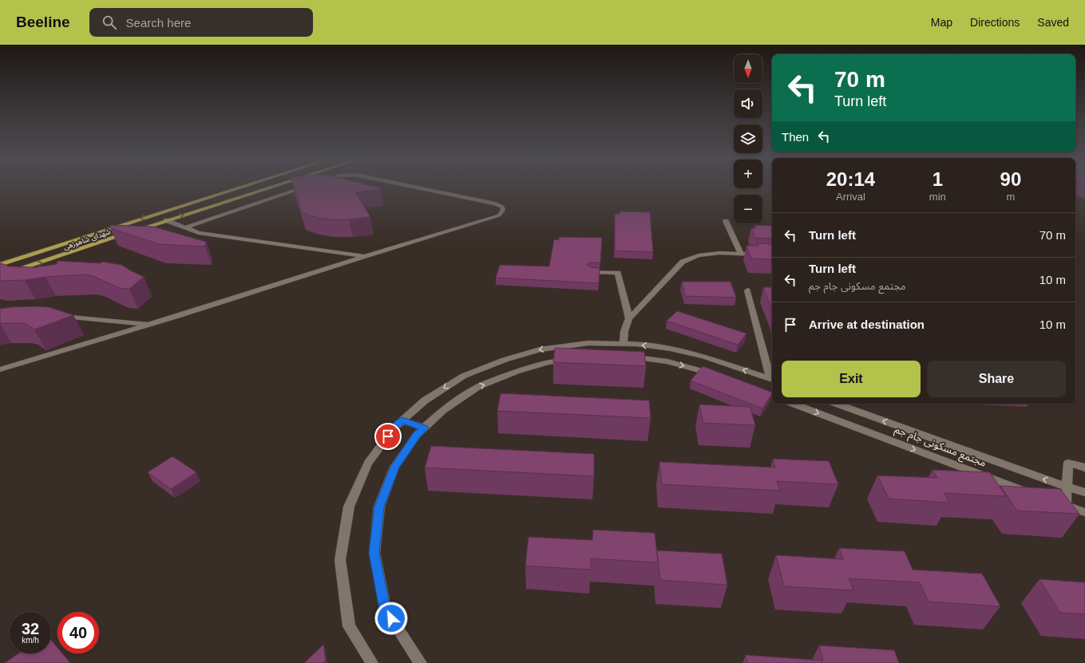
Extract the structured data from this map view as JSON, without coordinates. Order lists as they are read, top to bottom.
{
  "streets": {
    "main road": ["شهدای شاهوزهی"],
    "street": ["مجتمع مسکونی جام جم"]
  },
  "north": "bottom",
  "page": {
    "header": "Beeline",
    "search": "Search here",
    "nav": ["Map", "Directions", "Saved"],
    "map_buttons": ["+", "−"],
    "turn": ["70 m", "Turn left"],
    "then": "Then",
    "eta": [
      "20:14",
      "Arrival",
      "1",
      "min",
      "90",
      "m"
    ],
    "list": [
      {
        "name": "Turn left",
        "value": "70 m"
      },
      {
        "name": "Turn left",
        "note": "مجتمع مسکونی جام جم",
        "value": "10 m"
      },
      {
        "name": "Arrive at destination",
        "value": "10 m"
      }
    ],
    "buttons": ["Exit", "Share"],
    "speed": "32 km/h",
    "limit": "40"
  }
}
